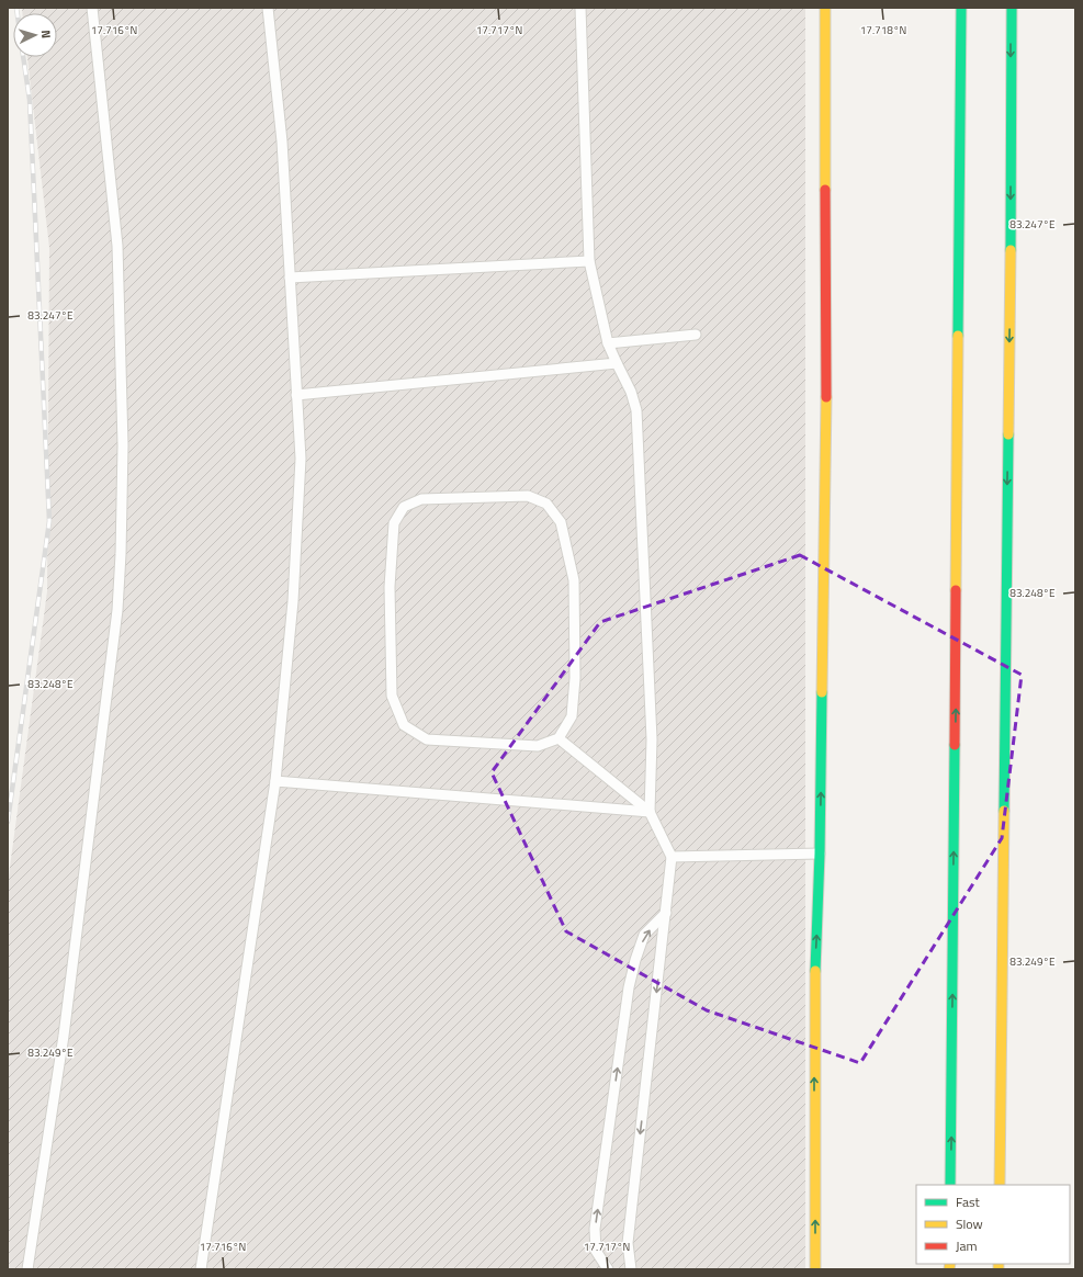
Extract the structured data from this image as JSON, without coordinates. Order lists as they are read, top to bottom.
{
  "legend": ["Fast", "Slow", "Jam"],
  "north": "right",
  "coordinates": [
    "17.716°N",
    "17.717°N",
    "17.718°N",
    "83.247°E",
    "83.248°E",
    "83.249°E"
  ]
}
